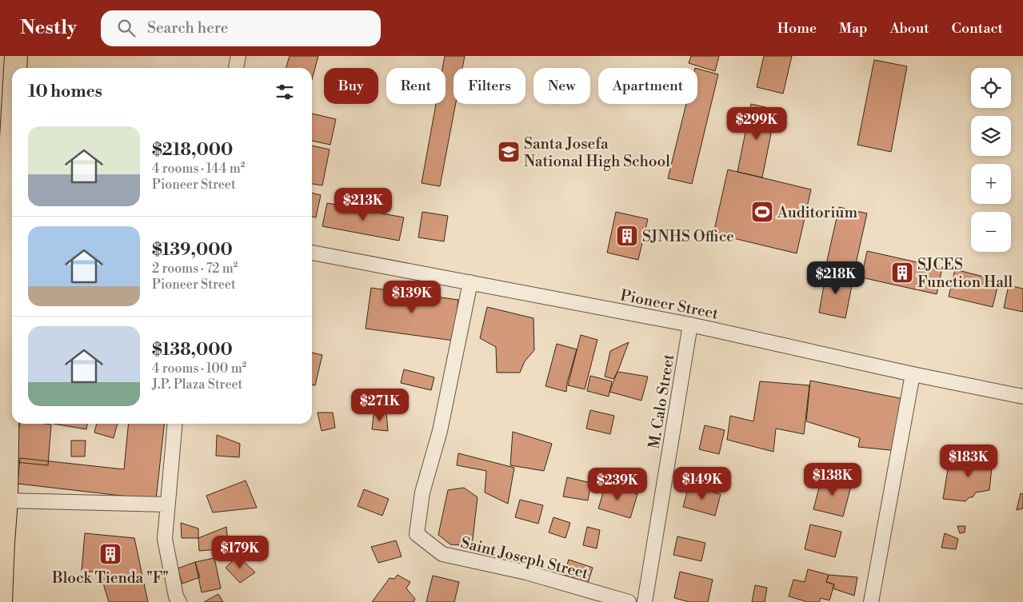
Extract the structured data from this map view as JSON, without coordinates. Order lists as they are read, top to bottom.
{
  "streets": {
    "street": ["Pioneer Street", "M. Calo Street", "Saint Joseph Street"]
  },
  "crossings": [
    ["Pioneer Street", "M. Calo Street"],
    ["Pioneer Street", "Saint Joseph Street"]
  ],
  "places": {
    "school or university": ["Santa Josefa National High School"],
    "sports": ["Auditorium"],
    "building": ["SJNHS Office", "SJCES Function Hall", "Block Tienda \"F\""]
  },
  "page": {
    "header": "Nestly",
    "search": "Search here",
    "nav": [
      "Home",
      "Map",
      "About",
      "Contact"
    ],
    "map_buttons": ["+", "−"],
    "chip": [
      "Buy",
      "Rent",
      "Filters",
      "New",
      "Apartment"
    ],
    "heading": "10 homes",
    "price": [
      "$299K",
      "$213K",
      "$218K",
      "$139K",
      "$271K",
      "$183K",
      "$138K",
      "$149K",
      "$239K",
      "$179K"
    ],
    "list": [
      {
        "name": "$218,000",
        "note": "4 rooms · 144 m² · Pioneer Street"
      },
      {
        "name": "$139,000",
        "note": "2 rooms · 72 m² · Pioneer Street"
      },
      {
        "name": "$138,000",
        "note": "4 rooms · 100 m² · J.P. Plaza Street"
      }
    ]
  }
}
